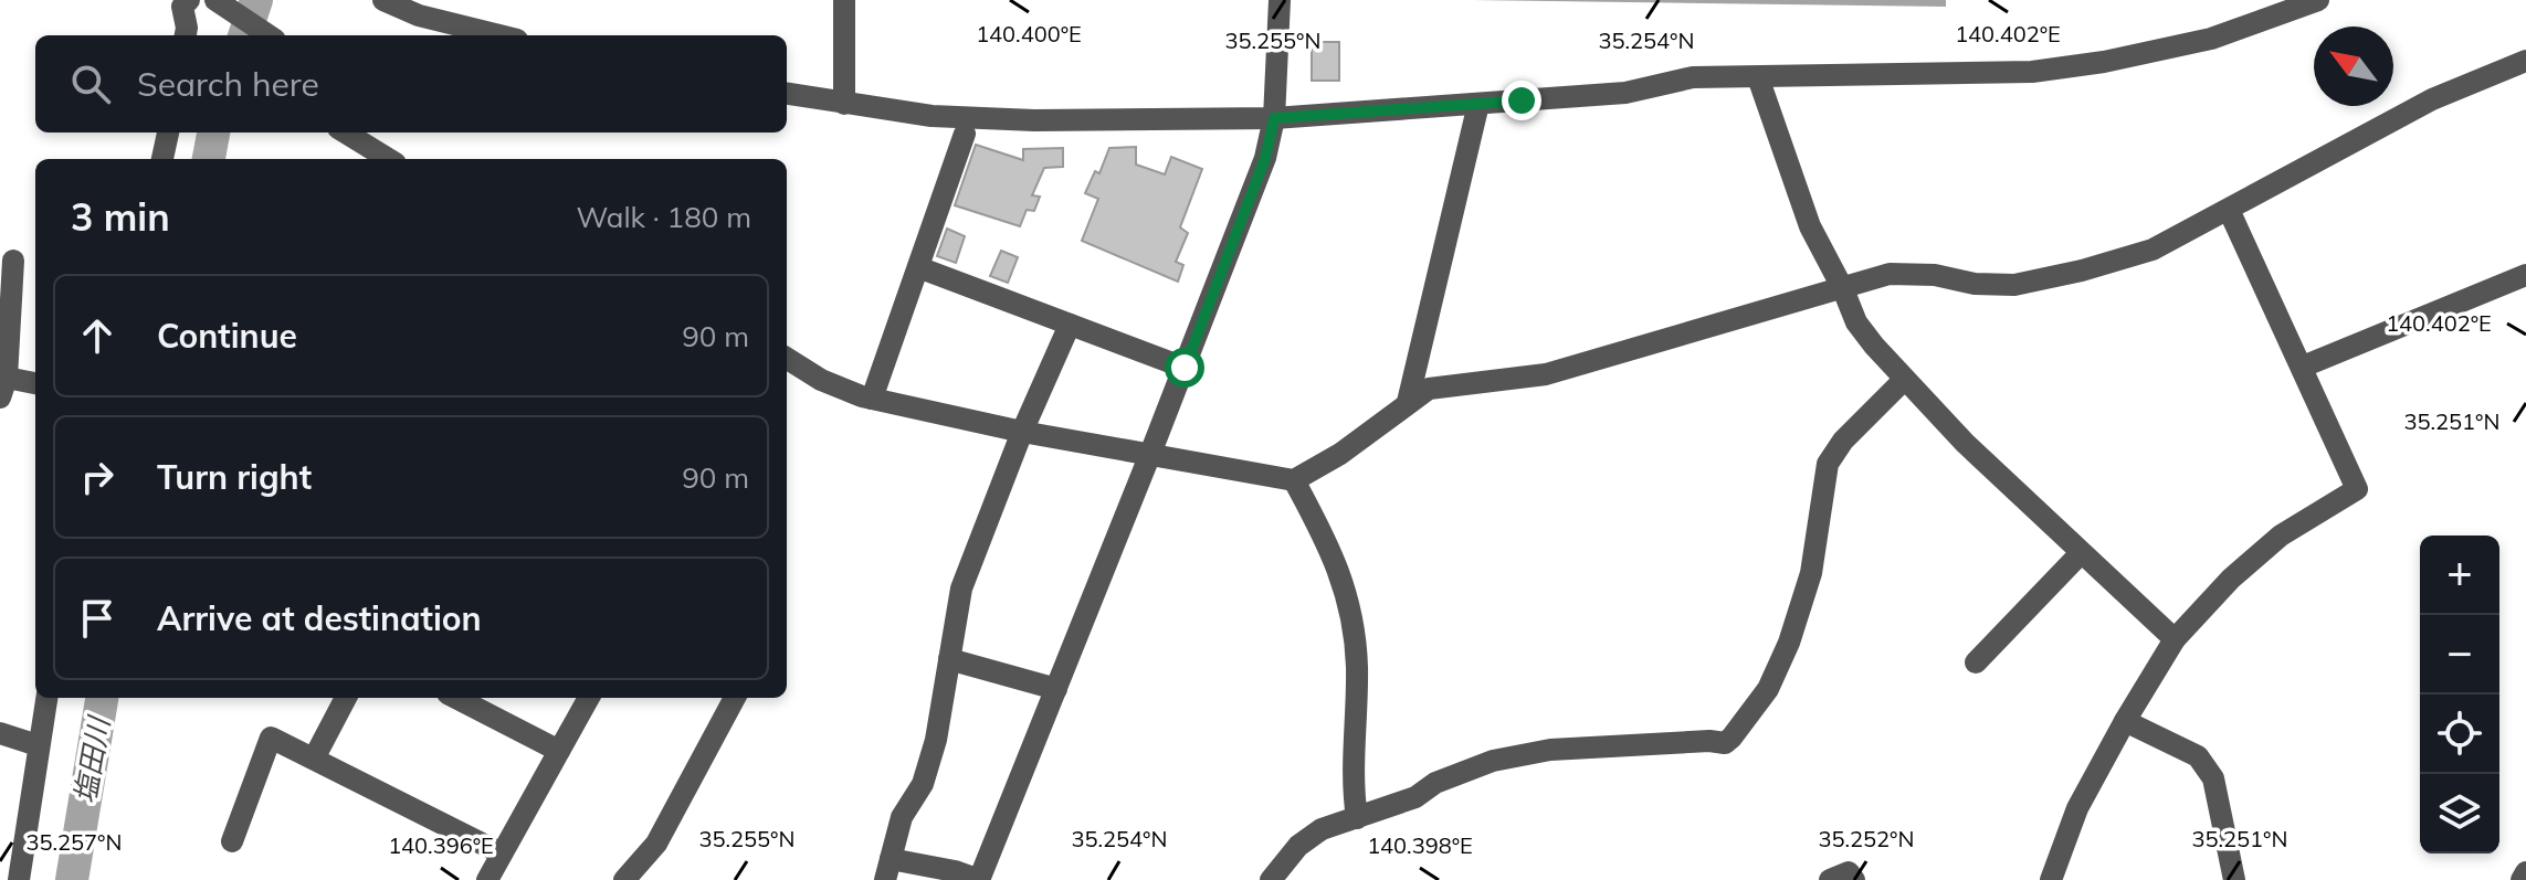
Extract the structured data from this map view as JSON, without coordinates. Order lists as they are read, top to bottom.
{
  "water": ["塩田川"],
  "north": "top left",
  "page": {
    "search": "Search here",
    "heading": ["3 min", "Walk · 180 m"],
    "list": [
      ["Continue", "90 m"],
      ["Turn right", "90 m"],
      "Arrive at destination"
    ],
    "map_buttons": ["+", "−"]
  },
  "coordinates": [
    "140.400°E",
    "140.402°E",
    "35.255°N",
    "35.254°N",
    "35.251°N",
    "35.252°N",
    "35.257°N",
    "140.396°E",
    "140.398°E"
  ]
}
